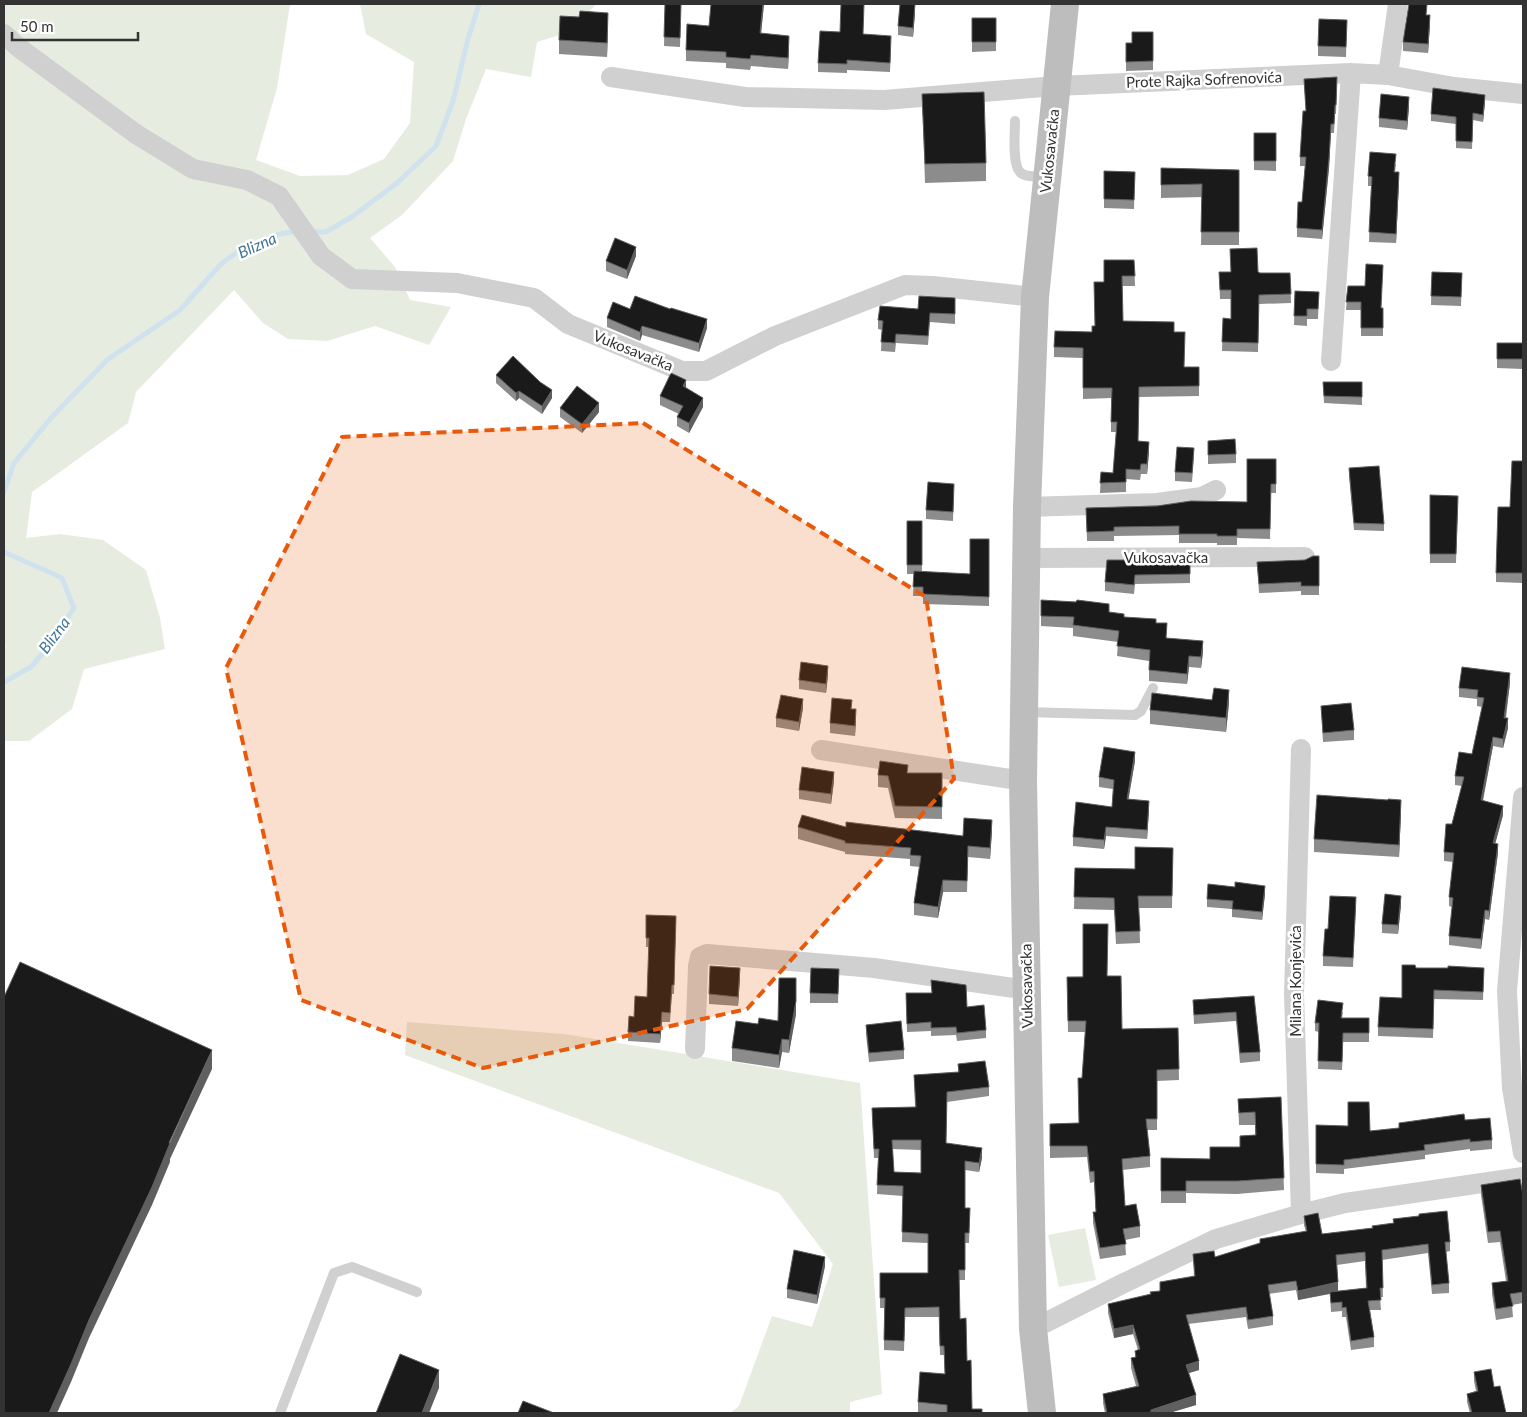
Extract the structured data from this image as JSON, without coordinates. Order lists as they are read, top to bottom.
{
  "streets": {
    "main road": ["Vukosavačka"],
    "street": ["Prote Rajka Sofrenovića", "Milana Konjevića"]
  },
  "crossings": [
    ["Prote Rajka Sofrenovića", "Vukosavačka"]
  ],
  "water": ["Blizna"],
  "scale_bar": "50 m"
}
